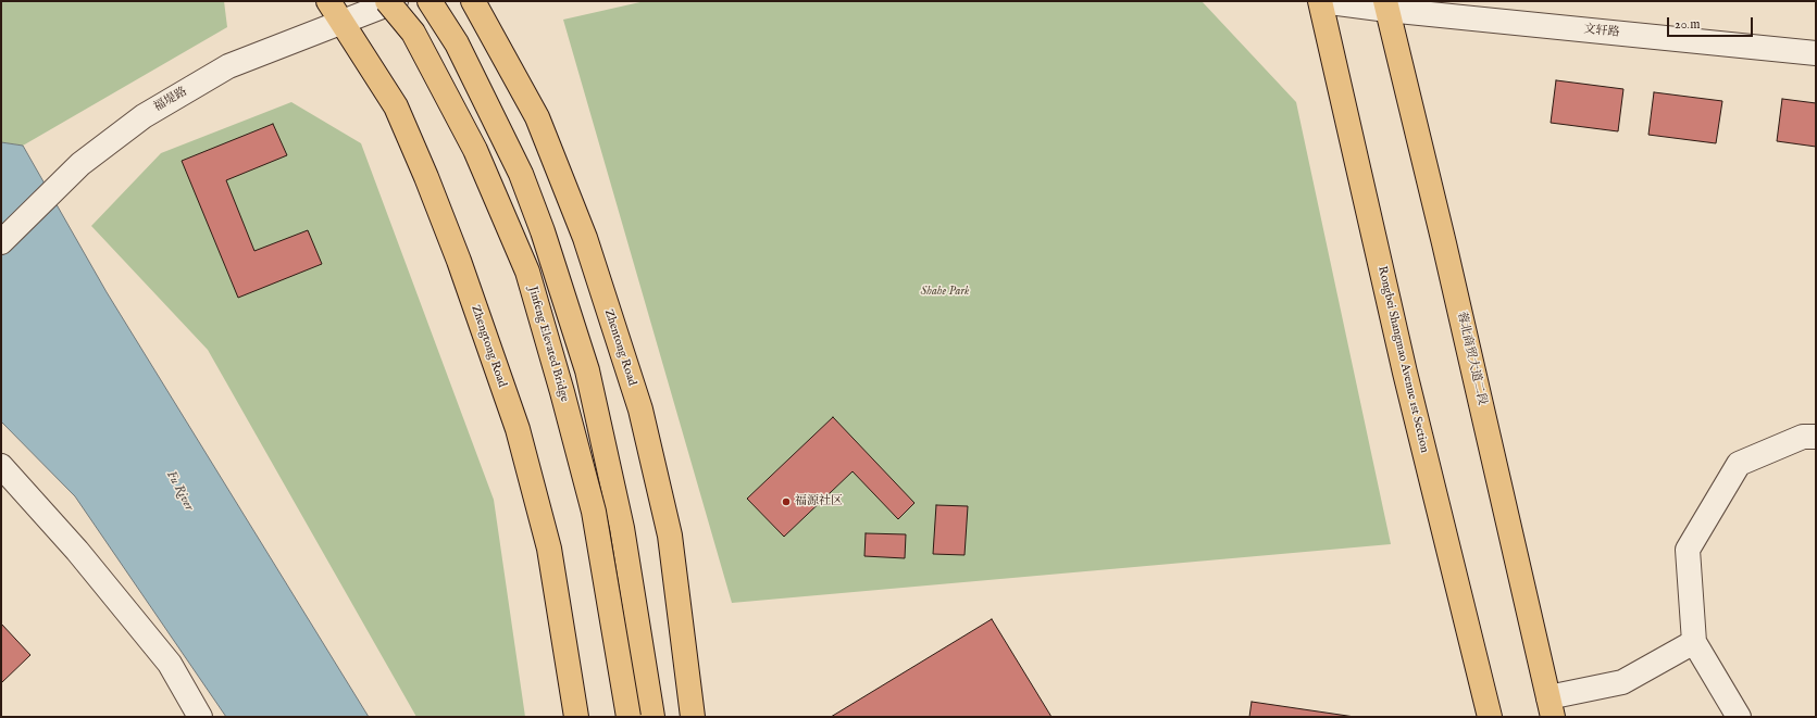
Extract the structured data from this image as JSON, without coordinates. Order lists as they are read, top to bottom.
{
  "streets": {
    "main road": [
      "Jinfeng Elevated Bridge",
      "Zhengtong Road",
      "Zhentong Road",
      "蓉北商贸大道二段",
      "Rongbei Shangmao Avenue 1st Section"
    ],
    "street": ["文轩路", "福堤路"]
  },
  "crossings": [
    ["文轩路", "蓉北商贸大道二段"],
    ["文轩路", "Rongbei Shangmao Avenue 1st Section"],
    ["福堤路", "Zhengtong Road"]
  ],
  "water": ["Fu River"],
  "parks": ["Shahe Park"],
  "places": ["福源社区"],
  "scale_bar": "20 m"
}
